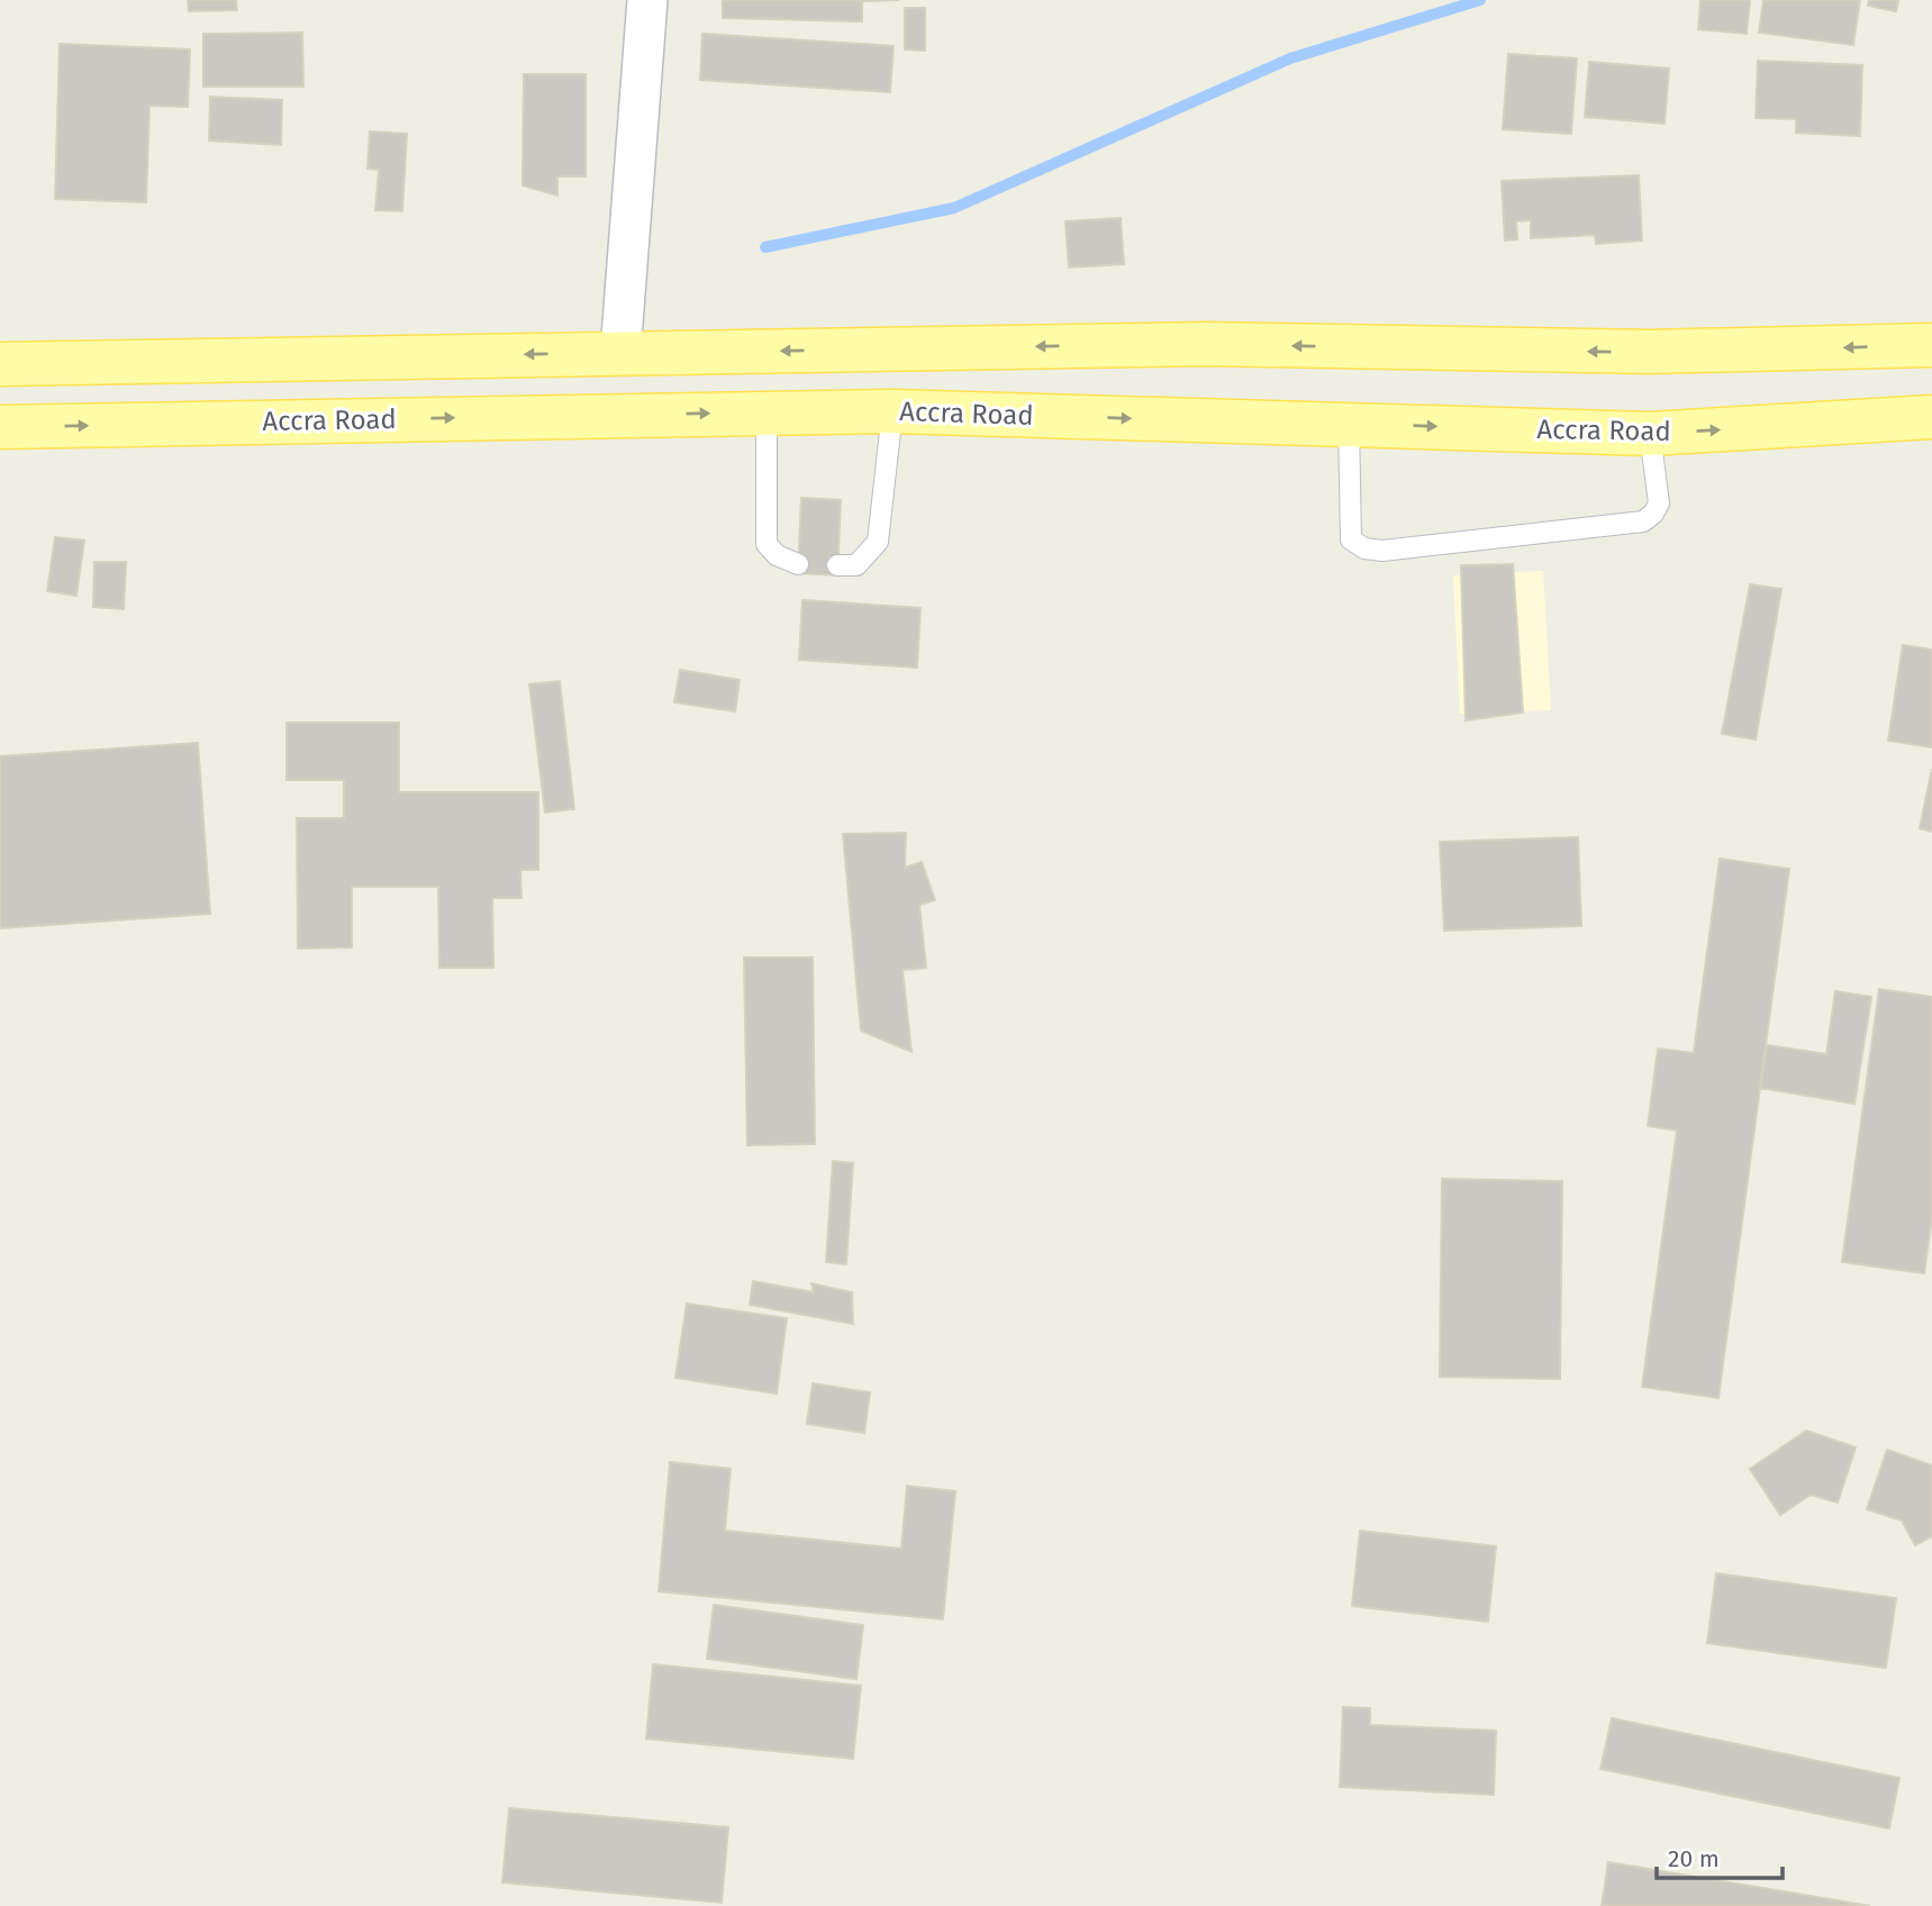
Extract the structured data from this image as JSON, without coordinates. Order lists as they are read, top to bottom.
{
  "streets": {
    "main road": ["Accra Road"]
  },
  "scale_bar": "20 m"
}
